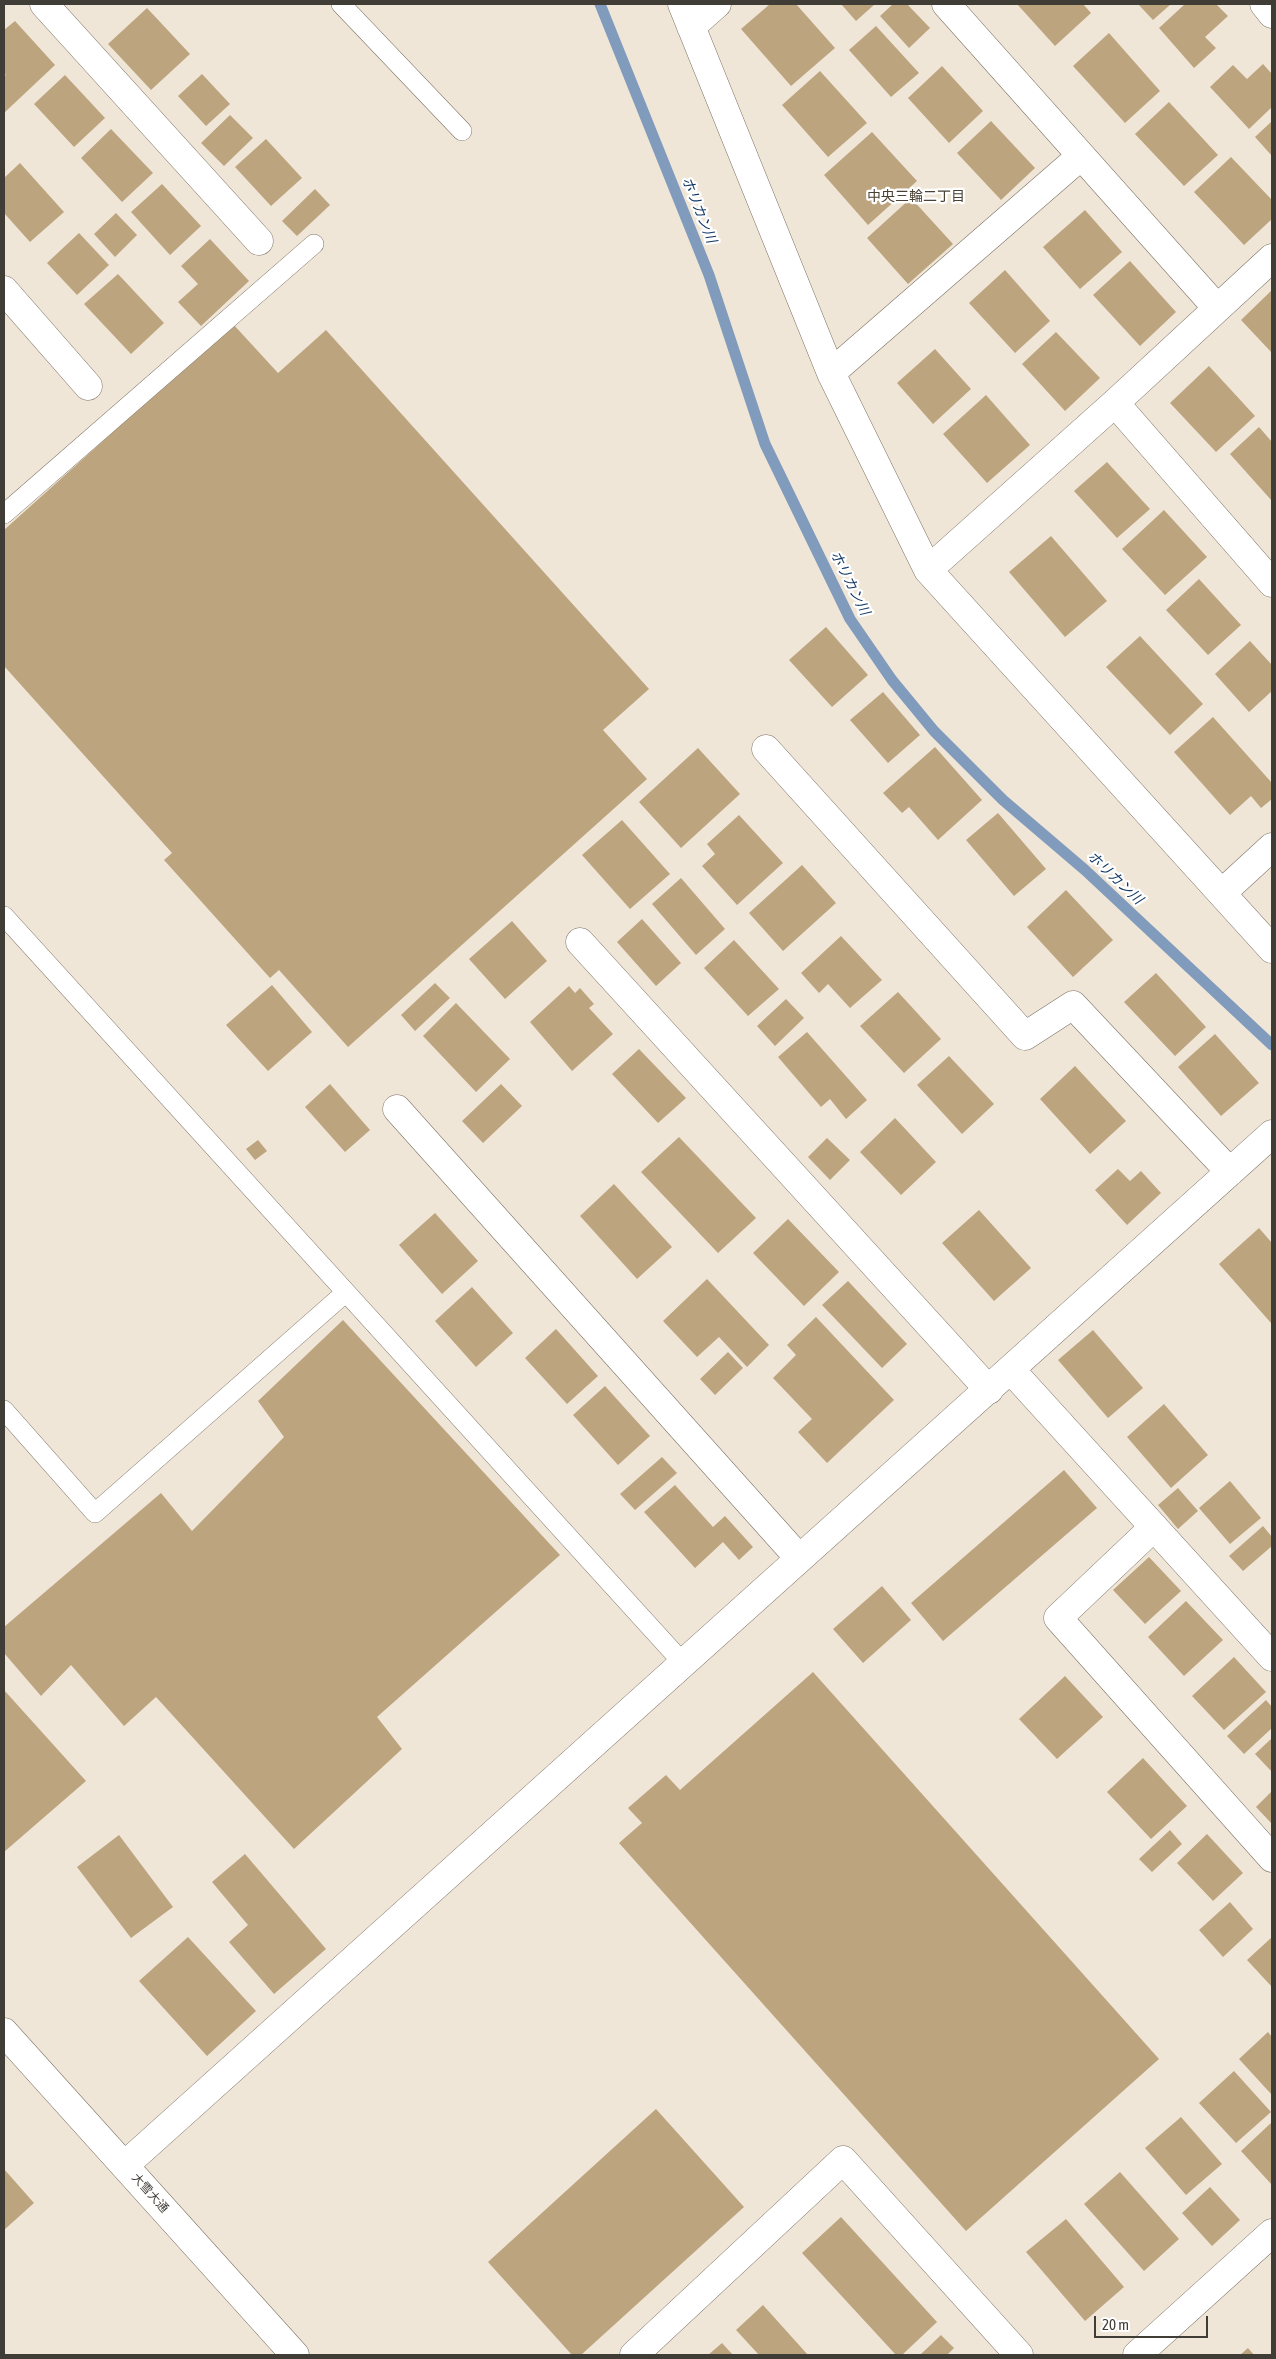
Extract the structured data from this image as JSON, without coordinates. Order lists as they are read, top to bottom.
{
  "streets": {
    "main road": ["大雪大通"]
  },
  "districts": ["中央三輪二丁目"],
  "water": ["ホリカン川"],
  "scale_bar": "20 m"
}
